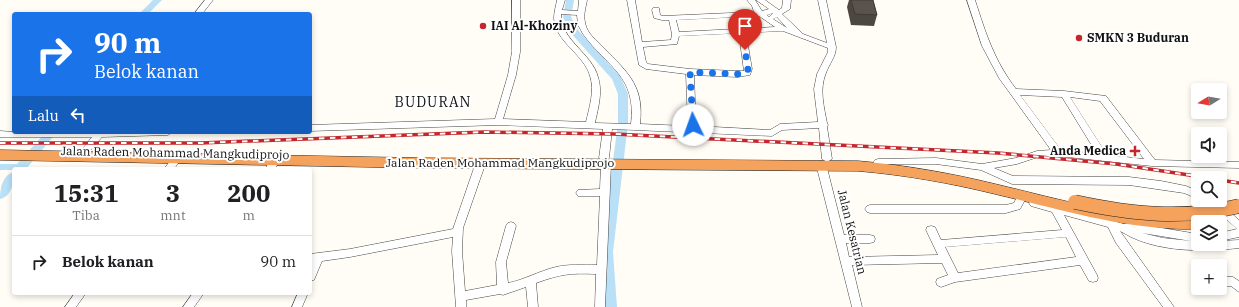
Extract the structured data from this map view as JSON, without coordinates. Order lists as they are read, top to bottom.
{
  "streets": {
    "highway": ["Jalan Raden Mohammad Mangkudiprojo"],
    "street": ["Jalan Kesatrian"]
  },
  "crossings": [
    ["Jalan Raden Mohammad Mangkudiprojo", "Jalan Kesatrian"]
  ],
  "districts": ["BUDURAN"],
  "places": {
    "other": ["IAI Al-Khoziny", "SMKN 3 Buduran"],
    "health": ["Anda Medica"]
  },
  "north": "left",
  "page": {
    "turn": ["90 m", "Belok kanan"],
    "map_buttons": "+",
    "then": "Lalu",
    "eta": [
      "15:31",
      "Tiba",
      "3",
      "mnt",
      "200",
      "m"
    ],
    "list": [
      {
        "name": "Belok kanan",
        "value": "90 m"
      }
    ]
  }
}
